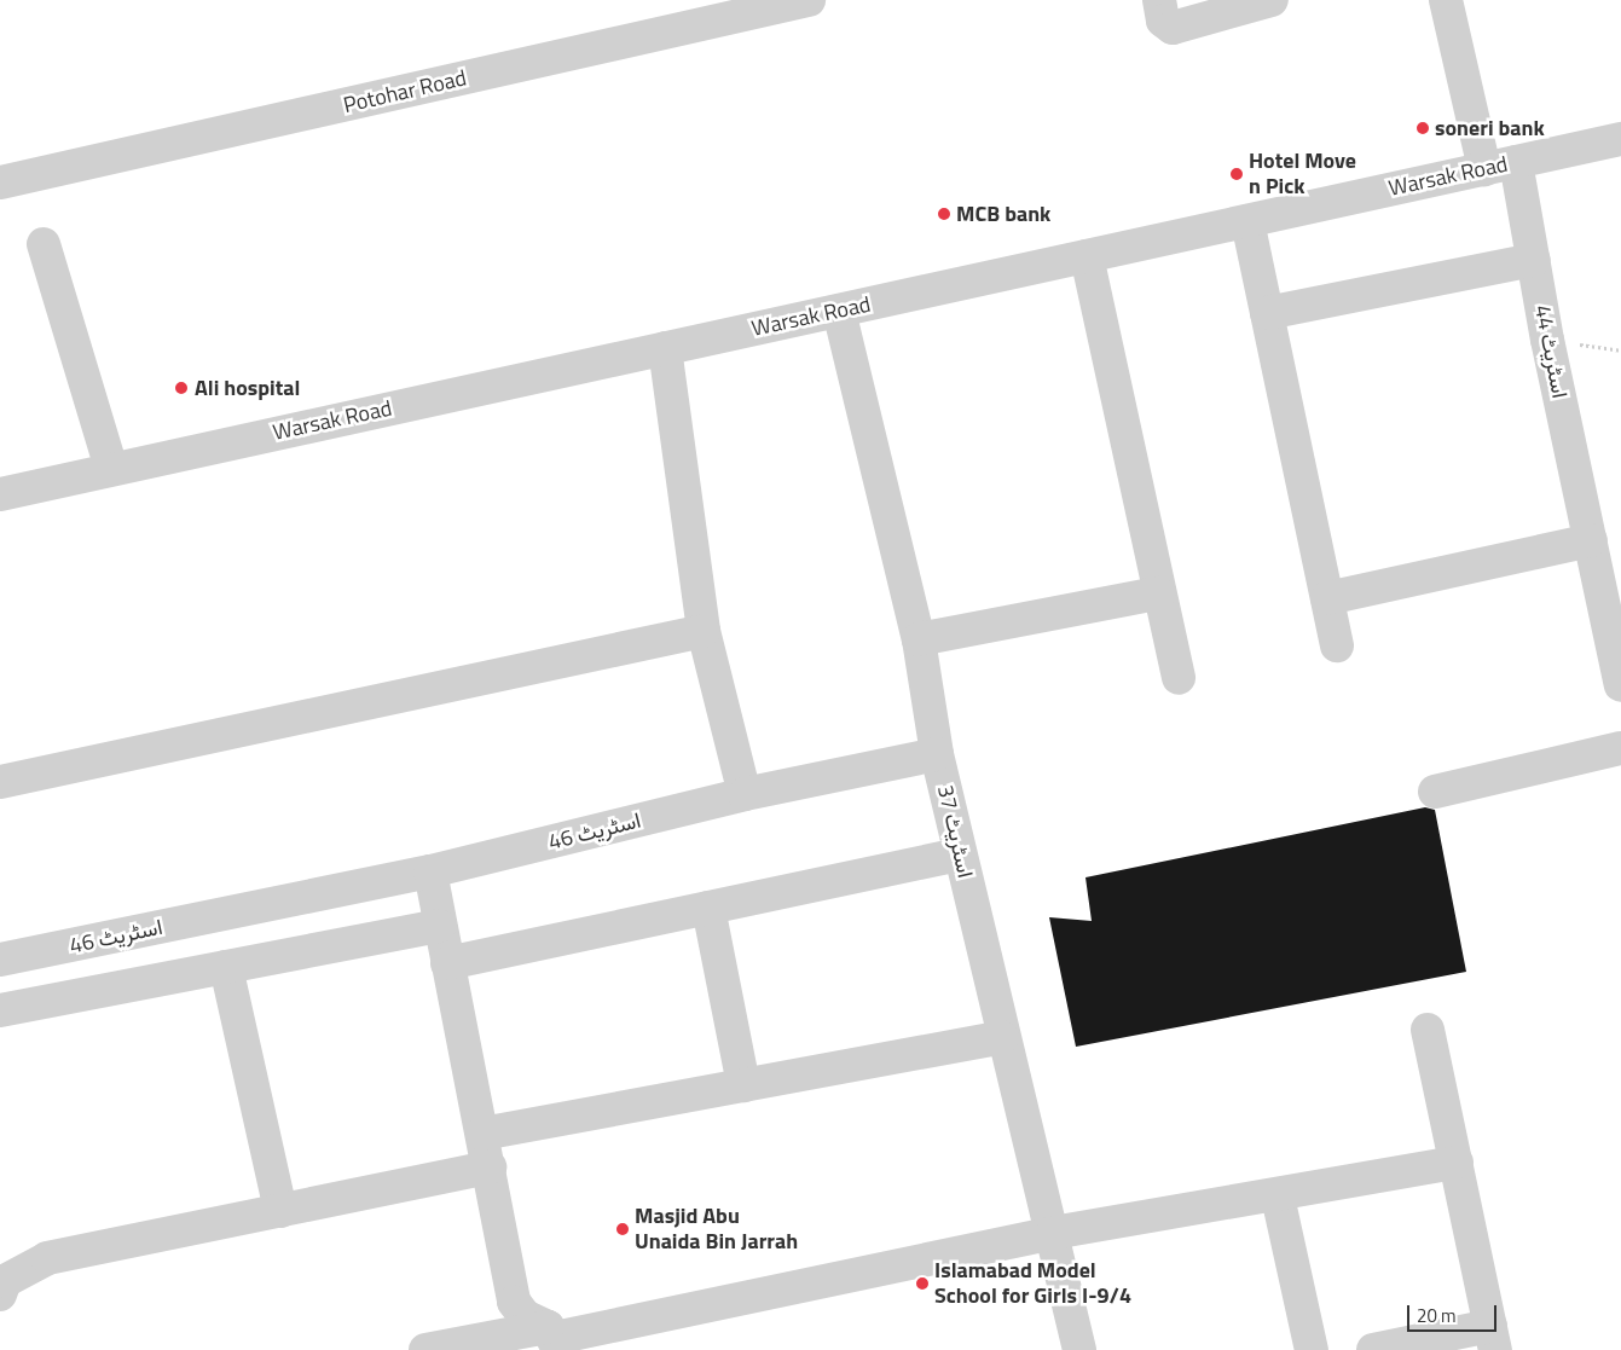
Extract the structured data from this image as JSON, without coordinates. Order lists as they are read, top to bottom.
{
  "streets": {
    "street": [
      "Potohar Road",
      "Warsak Road",
      "اسٹریٹ 44",
      "اسٹریٹ 46",
      "اسٹریٹ 37"
    ]
  },
  "crossings": [
    ["Warsak Road", "اسٹریٹ 44"],
    ["Warsak Road", "اسٹریٹ 37"],
    ["اسٹریٹ 46", "اسٹریٹ 37"]
  ],
  "places": [
    "soneri bank",
    "Hotel Move n Pick",
    "MCB bank",
    "Ali hospital",
    "Masjid Abu Unaida Bin Jarrah",
    "Islamabad Model School for Girls I-9/4"
  ],
  "scale_bar": "20 m"
}
